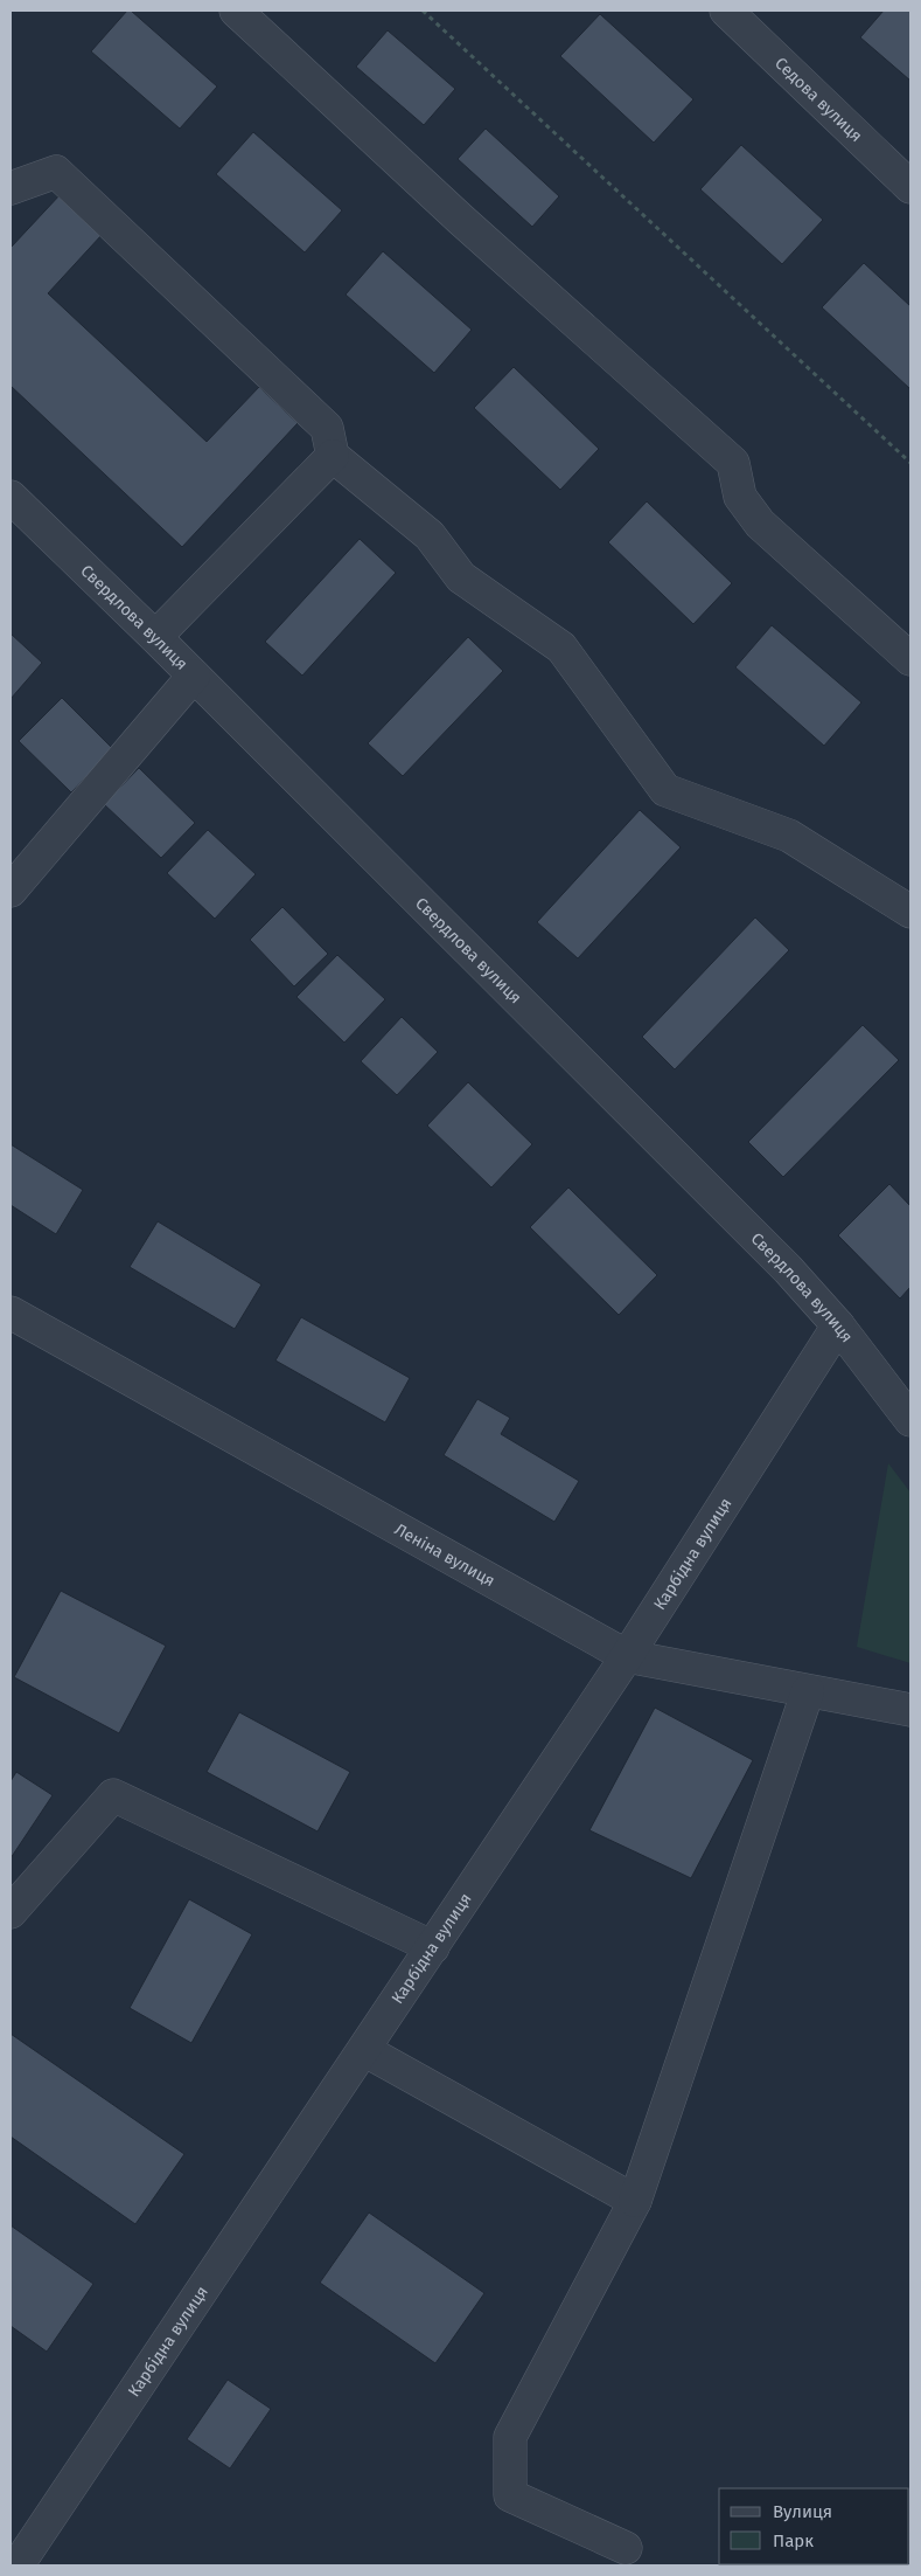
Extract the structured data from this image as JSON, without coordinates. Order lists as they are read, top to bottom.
{
  "streets": {
    "street": [
      "Седова вулиця",
      "Свердлова вулиця",
      "Карбідна вулиця",
      "Леніна вулиця"
    ]
  },
  "crossings": [
    ["Свердлова вулиця", "Карбідна вулиця"],
    ["Карбідна вулиця", "Леніна вулиця"]
  ],
  "legend": ["Вулиця", "Парк"]
}
